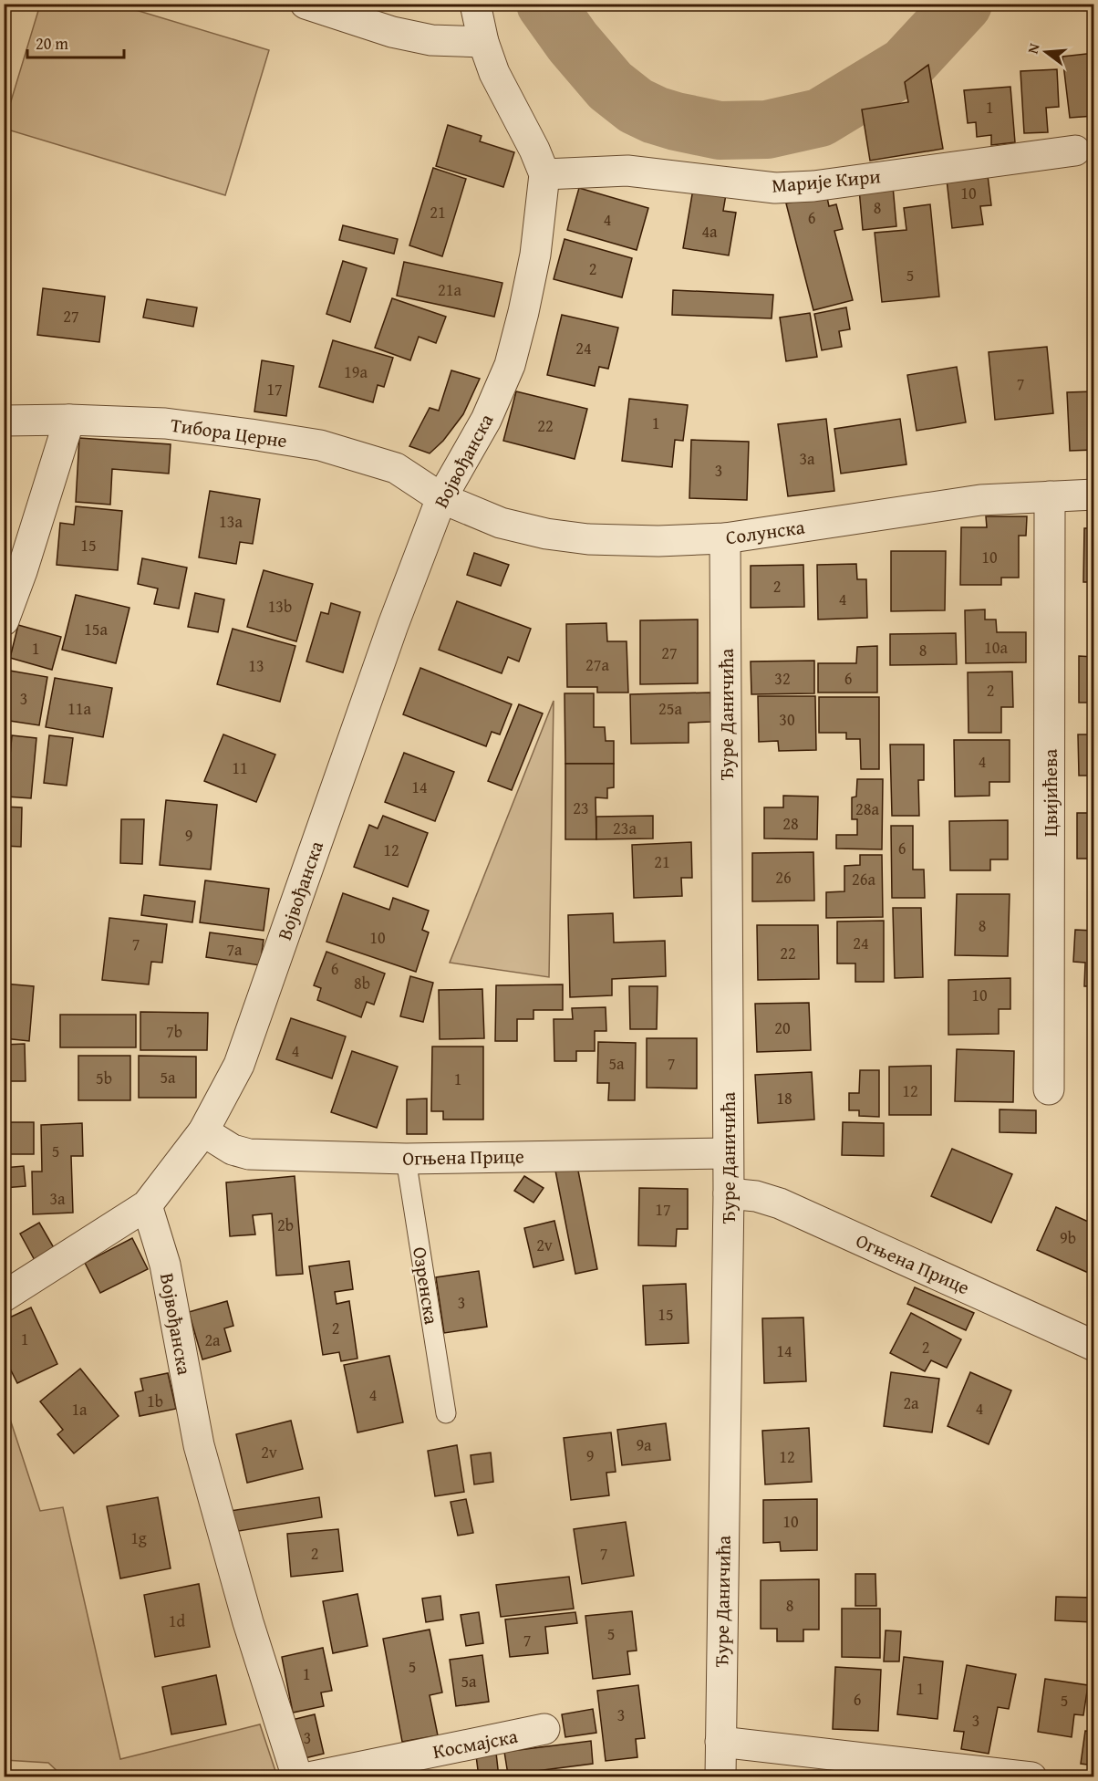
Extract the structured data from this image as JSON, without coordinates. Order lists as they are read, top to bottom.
{
  "streets": {
    "street": [
      "Марије Кири",
      "Тибора Церне",
      "Војвођанска",
      "Солунска",
      "Ђуре Даничића",
      "Цвијићева",
      "Огњена Прице",
      "Космајска"
    ],
    "lane": ["Озренска"]
  },
  "crossings": [
    ["Марије Кири", "Војвођанска"],
    ["Тибора Церне", "Војвођанска"],
    ["Тибора Церне", "Солунска"],
    ["Војвођанска", "Солунска"],
    ["Војвођанска", "Огњена Прице"],
    ["Солунска", "Ђуре Даничића"],
    ["Солунска", "Цвијићева"],
    ["Ђуре Даничића", "Огњена Прице"],
    ["Огњена Прице", "Озренска"]
  ],
  "house_numbers": [
    "1",
    "10",
    "8",
    "21",
    "6",
    "4",
    "4a",
    "2",
    "5",
    "21a",
    "27",
    "24",
    "19a",
    "7",
    "17",
    "1",
    "22",
    "3a",
    "3",
    "13a",
    "15",
    "10",
    "2",
    "4",
    "13b",
    "15a",
    "10a",
    "1",
    "8",
    "27",
    "27a",
    "13",
    "32",
    "6",
    "2",
    "3",
    "11a",
    "25a",
    "30",
    "4",
    "11",
    "14",
    "23",
    "28a",
    "28",
    "23a",
    "9",
    "6",
    "12",
    "21",
    "26",
    "26a",
    "8",
    "10",
    "24",
    "7",
    "7a",
    "22",
    "6",
    "8b",
    "10",
    "20",
    "7b",
    "4",
    "5a",
    "7",
    "5a",
    "5b",
    "1",
    "12",
    "18",
    "5",
    "3a",
    "17",
    "2b",
    "9b",
    "2v",
    "3",
    "15",
    "2",
    "1",
    "2a",
    "2",
    "14",
    "4",
    "1b",
    "2a",
    "4",
    "1a",
    "9a",
    "2v",
    "9",
    "12",
    "10",
    "1g",
    "2",
    "7",
    "8",
    "1d",
    "5",
    "7",
    "5",
    "1",
    "5a",
    "1",
    "6",
    "5",
    "3",
    "3",
    "3"
  ],
  "scale_bar": "20 m",
  "north": "left"
}
